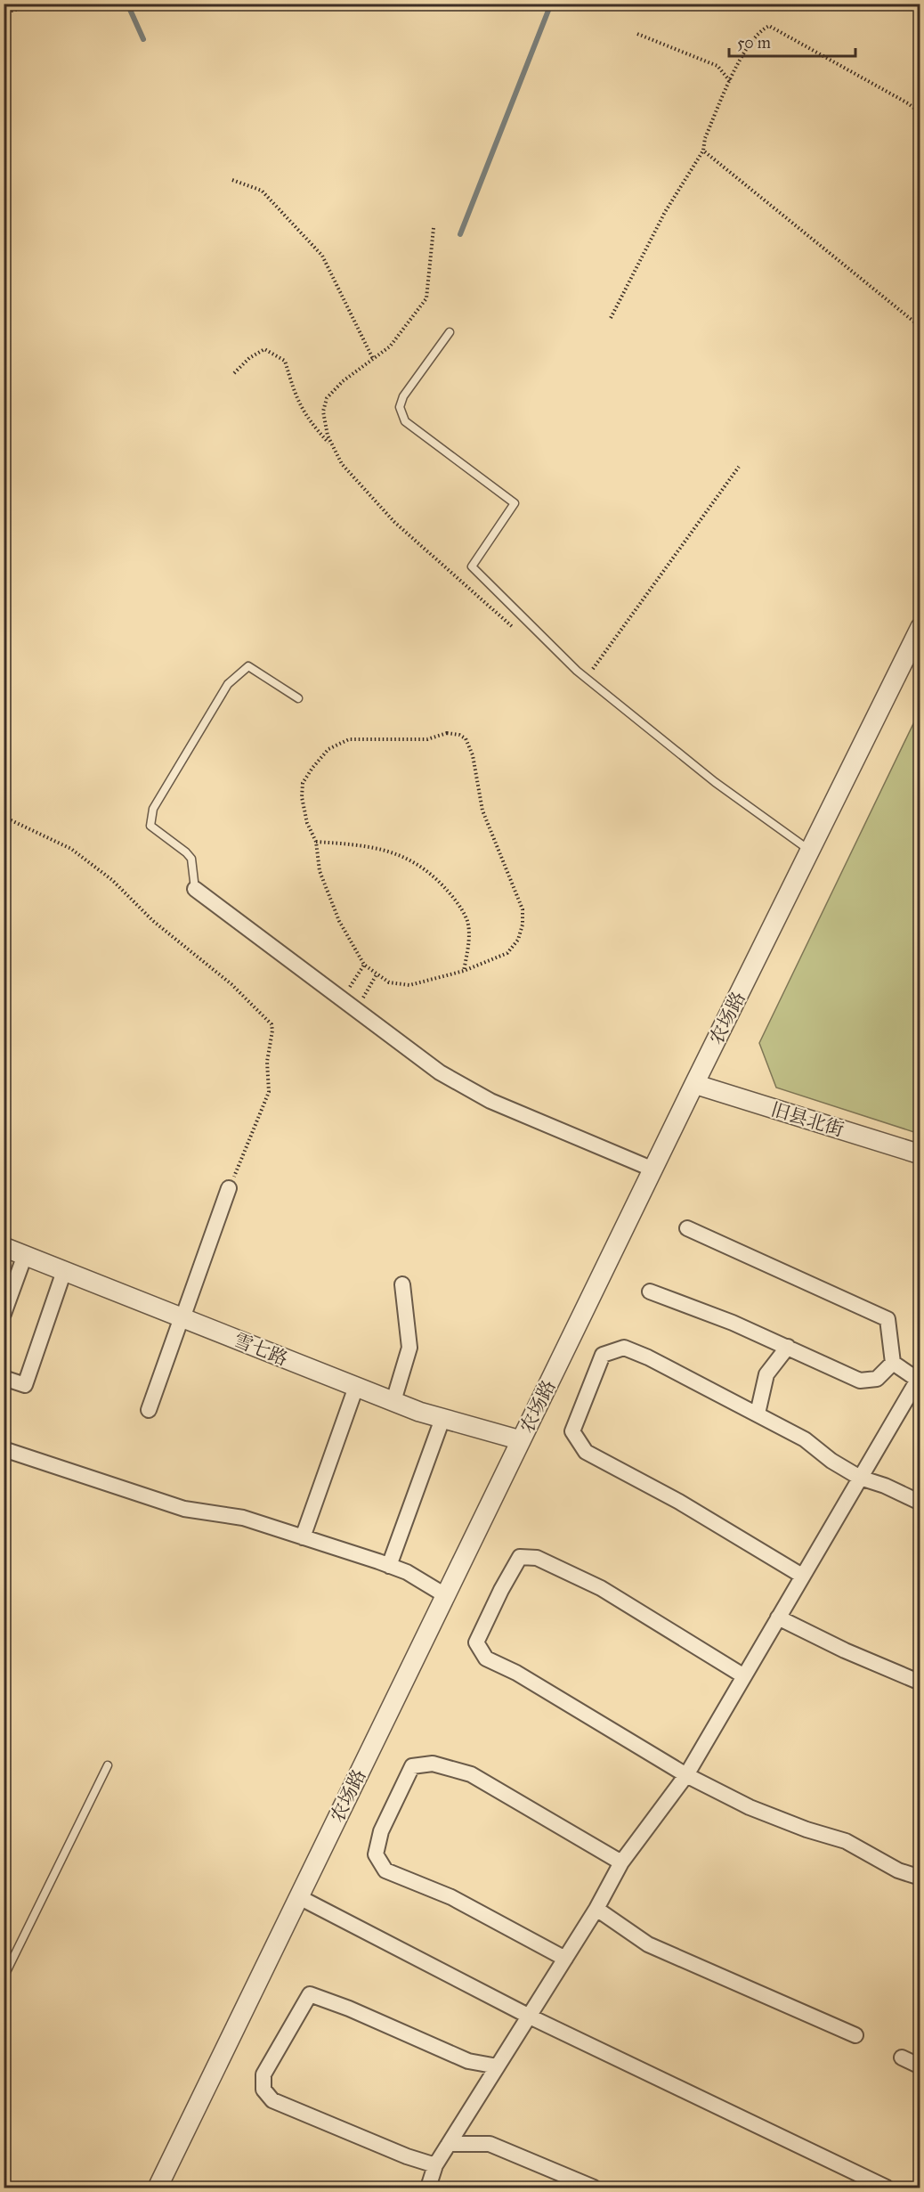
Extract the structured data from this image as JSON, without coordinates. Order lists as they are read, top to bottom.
{
  "streets": {
    "street": ["农场路", "旧县北街", "雪七路"]
  },
  "crossings": [
    ["农场路", "旧县北街"],
    ["农场路", "雪七路"]
  ],
  "scale_bar": "50 m"
}
